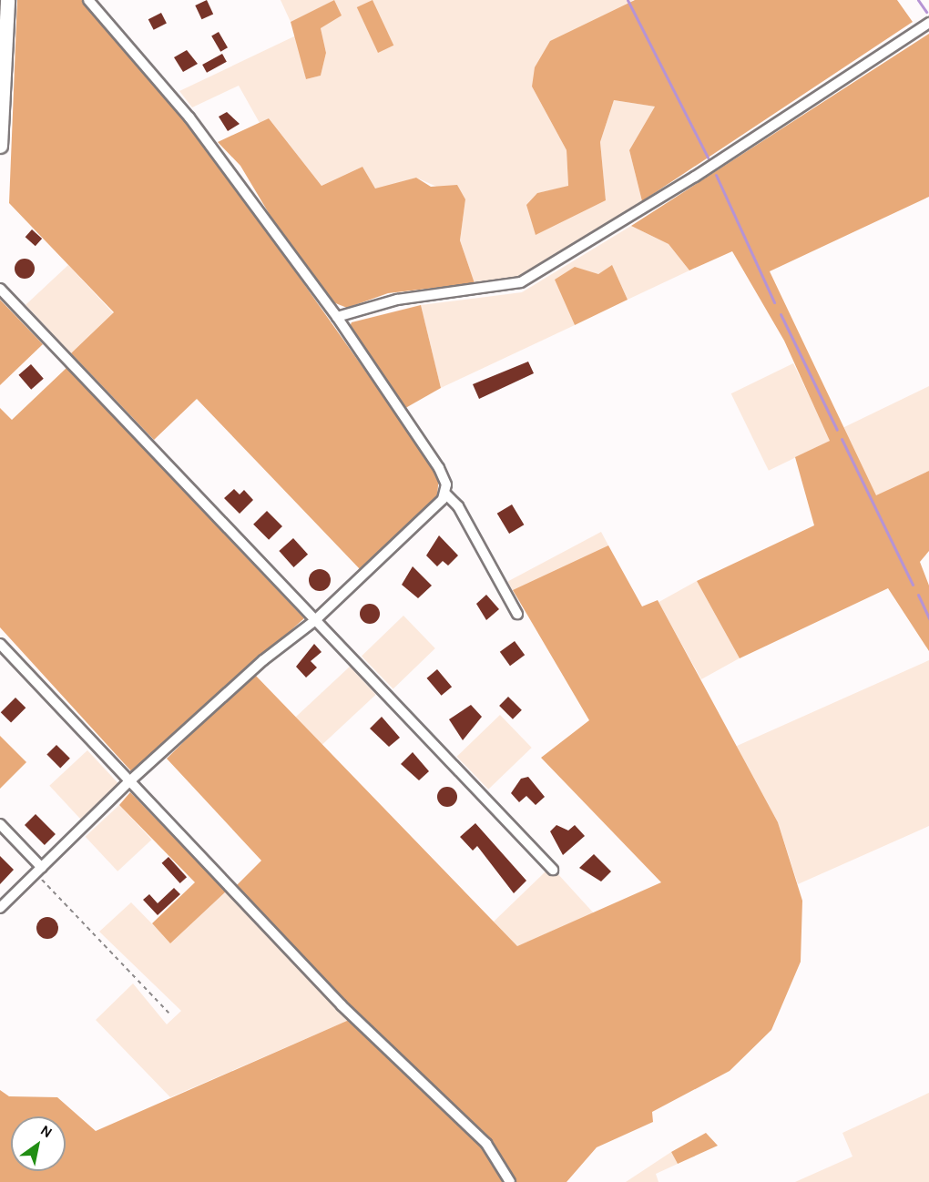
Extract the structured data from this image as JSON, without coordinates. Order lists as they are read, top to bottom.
{
  "north": "top right"
}
